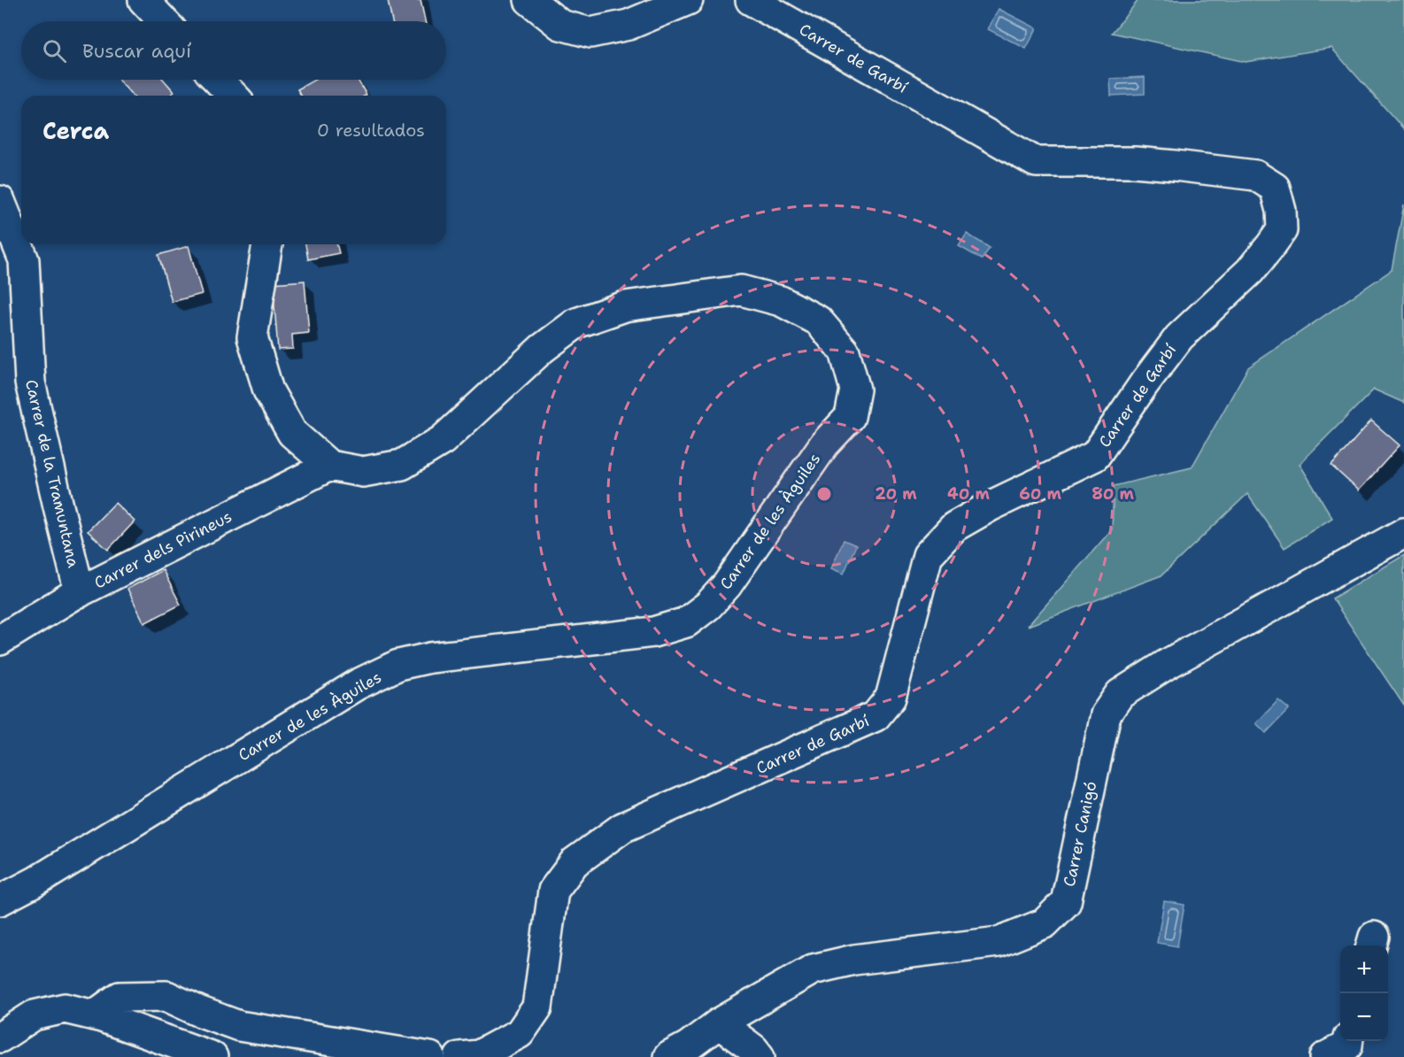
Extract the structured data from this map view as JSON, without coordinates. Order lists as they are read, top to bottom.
{
  "streets": {
    "street": [
      "Carrer de Garbí",
      "Carrer de la Tramuntana",
      "Carrer de les Àguiles",
      "Carrer dels Pirineus",
      "Carrer Canigó"
    ]
  },
  "crossings": [
    ["Carrer de la Tramuntana", "Carrer dels Pirineus"],
    ["Carrer de les Àguiles", "Carrer dels Pirineus"]
  ],
  "page": {
    "search": "Buscar aquí",
    "heading": ["Cerca", "0 resultados"],
    "map_buttons": ["+", "−"]
  },
  "rings": [
    "20 m",
    "40 m",
    "60 m",
    "80 m"
  ]
}
